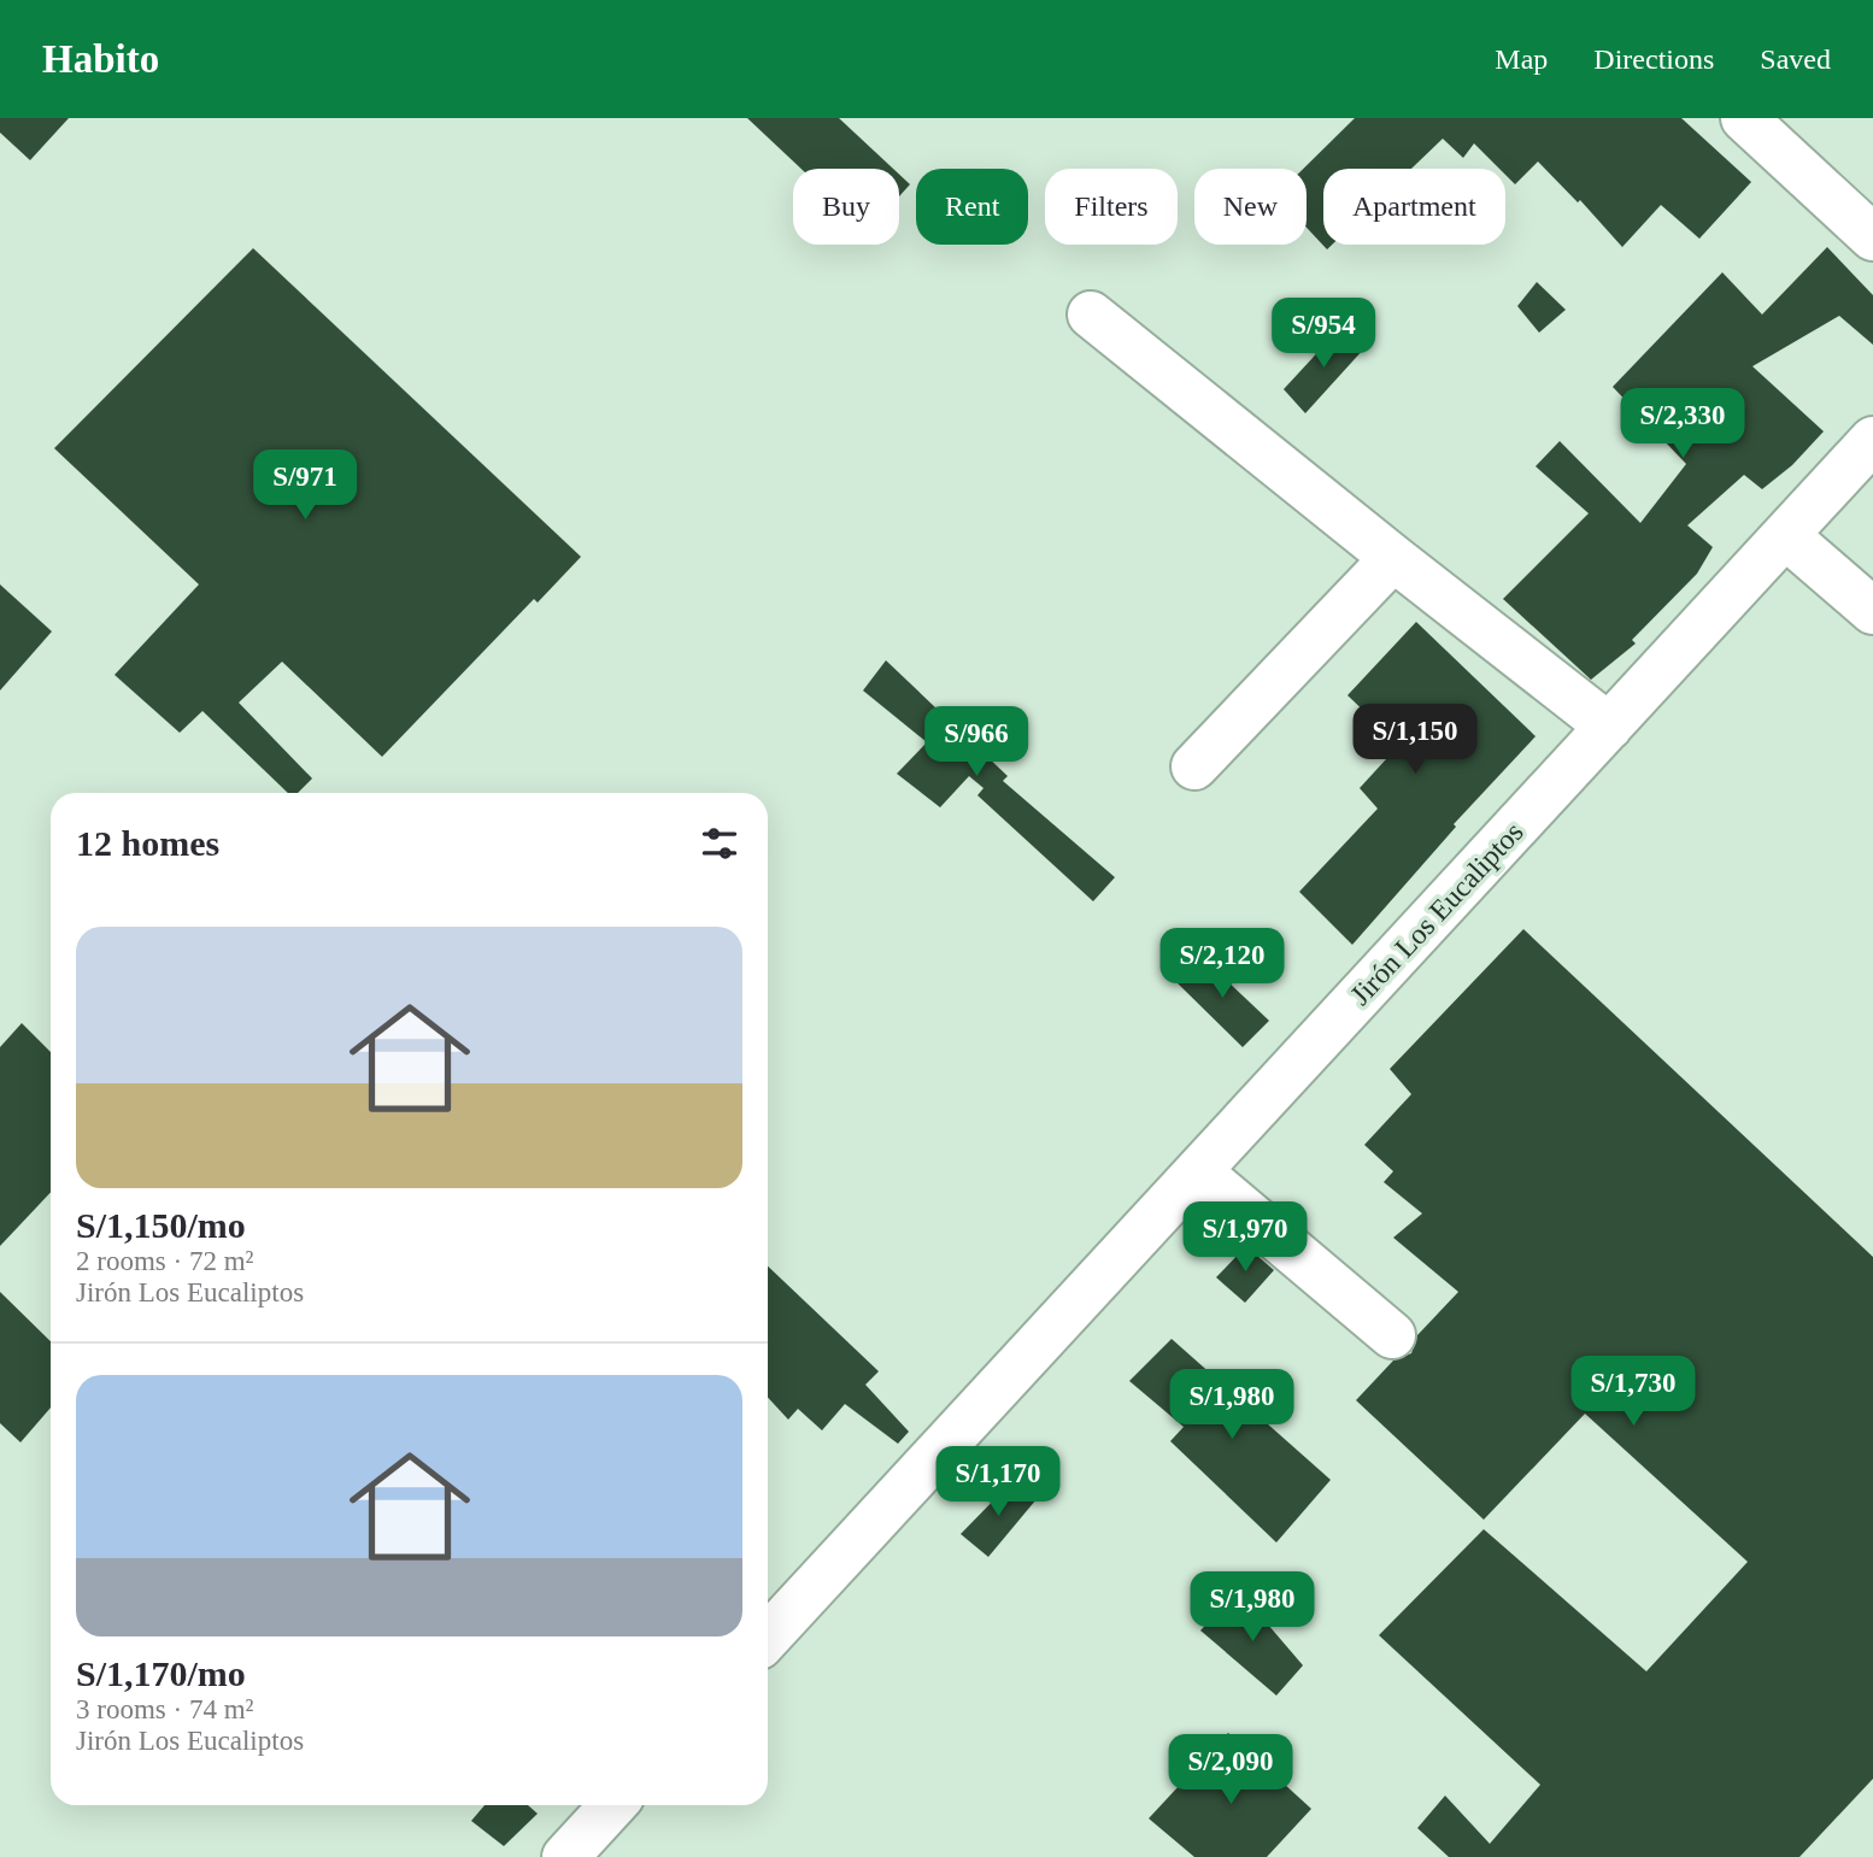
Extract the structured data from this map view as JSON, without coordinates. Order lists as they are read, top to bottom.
{
  "streets": {
    "street": ["Jirón Los Eucaliptos"]
  },
  "page": {
    "header": "Habito",
    "nav": ["Map", "Directions", "Saved"],
    "chip": [
      "Buy",
      "Rent",
      "Filters",
      "New",
      "Apartment"
    ],
    "price": [
      "S/954",
      "S/2,330",
      "S/971",
      "S/1,150",
      "S/966",
      "S/2,120",
      "S/1,970",
      "S/1,730",
      "S/1,980",
      "S/1,170",
      "S/1,980",
      "S/2,090"
    ],
    "heading": "12 homes",
    "list": [
      {
        "name": "S/1,150/mo",
        "note": "2 rooms · 72 m² · Jirón Los Eucaliptos"
      },
      {
        "name": "S/1,170/mo",
        "note": "3 rooms · 74 m² · Jirón Los Eucaliptos"
      }
    ]
  }
}
